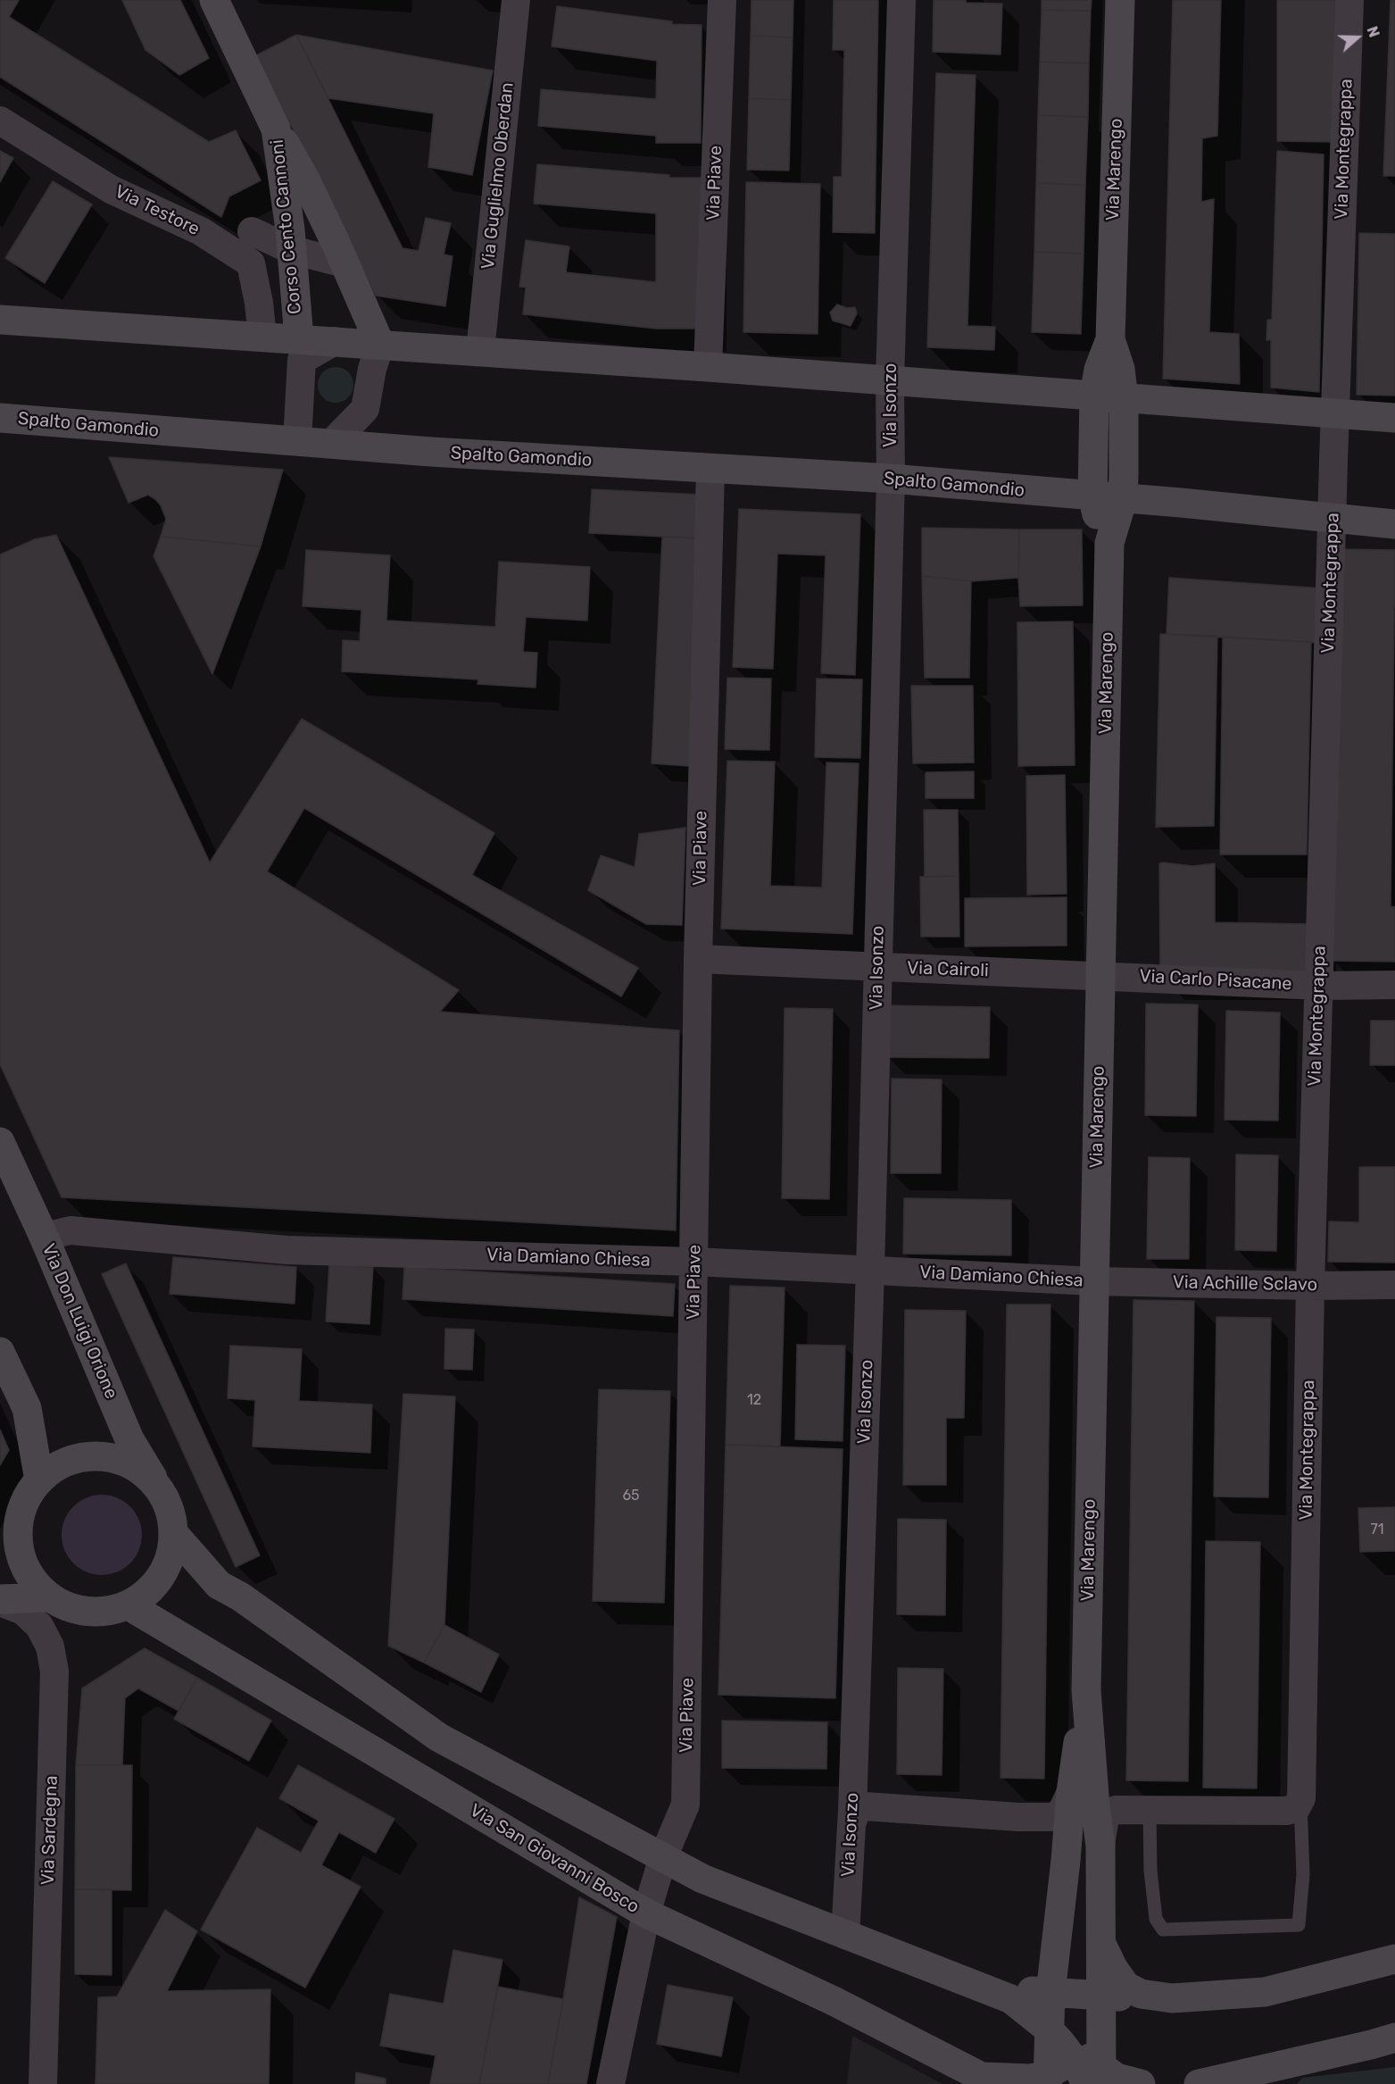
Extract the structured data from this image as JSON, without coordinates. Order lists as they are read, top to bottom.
{
  "streets": {
    "street": [
      "Via Montegrappa",
      "Via Marengo",
      "Via Guglielmo Oberdan",
      "Via Piave",
      "Via Testore",
      "Corso Cento Cannoni",
      "Via Isonzo",
      "Spalto Gamondio",
      "Via Cairoli",
      "Via Carlo Pisacane",
      "Via Damiano Chiesa",
      "Via Achille Sclavo",
      "Via Don Luigi Orione",
      "Via Sardegna",
      "Via San Giovanni Bosco"
    ]
  },
  "crossings": [
    ["Via Montegrappa", "Spalto Gamondio"],
    ["Via Montegrappa", "Via Carlo Pisacane"],
    ["Via Montegrappa", "Via Achille Sclavo"],
    ["Via Marengo", "Via Cairoli"],
    ["Via Marengo", "Via Carlo Pisacane"],
    ["Via Marengo", "Via Damiano Chiesa"],
    ["Via Marengo", "Via Achille Sclavo"],
    ["Via Piave", "Spalto Gamondio"],
    ["Via Piave", "Via Cairoli"],
    ["Via Piave", "Via Damiano Chiesa"],
    ["Via Piave", "Via San Giovanni Bosco"],
    ["Via Isonzo", "Spalto Gamondio"],
    ["Via Isonzo", "Via Cairoli"],
    ["Via Isonzo", "Via Damiano Chiesa"],
    ["Via Cairoli", "Via Carlo Pisacane"],
    ["Via Damiano Chiesa", "Via Achille Sclavo"],
    ["Via Damiano Chiesa", "Via Don Luigi Orione"],
    ["Via Don Luigi Orione", "Via San Giovanni Bosco"]
  ],
  "house_numbers": ["12", "65", "71"],
  "north": "right"
}
